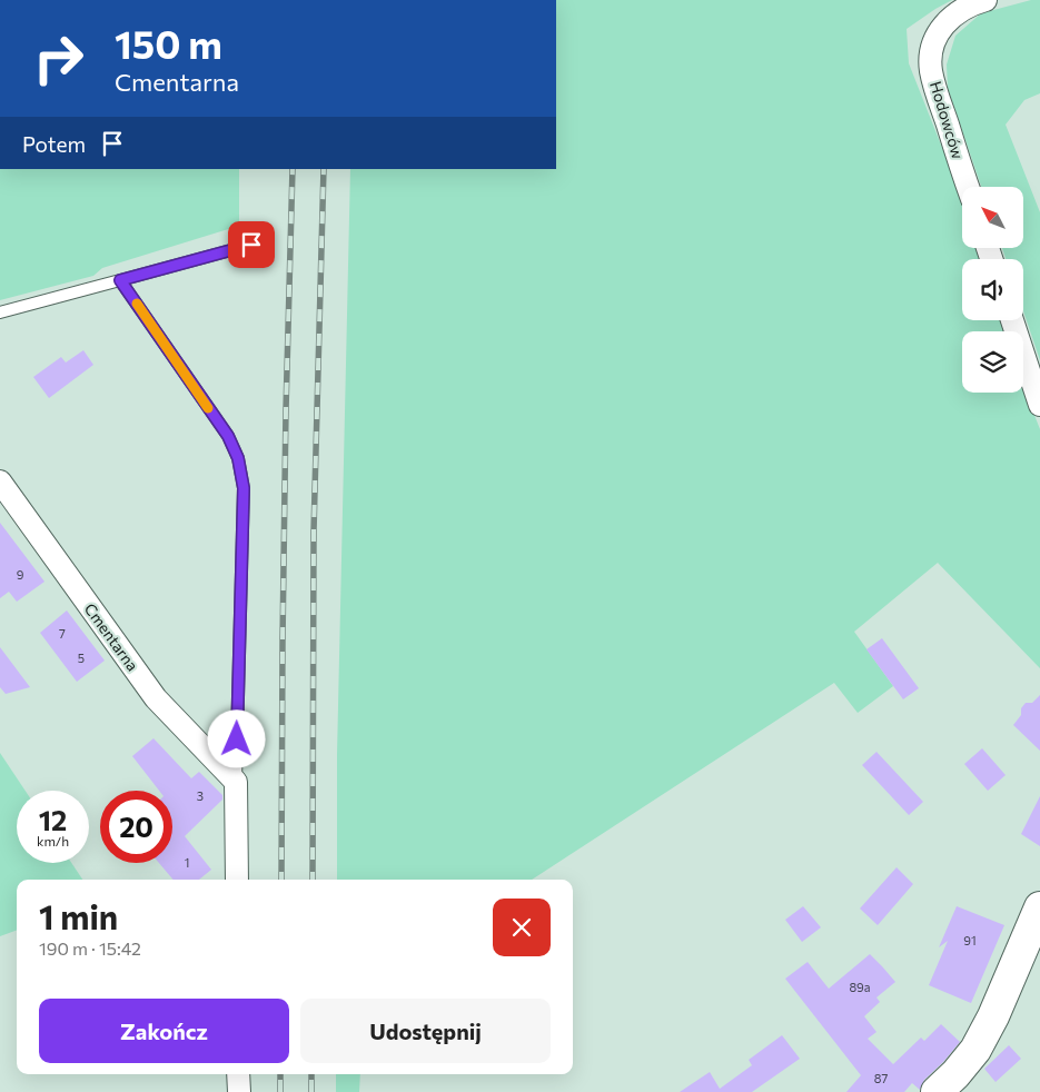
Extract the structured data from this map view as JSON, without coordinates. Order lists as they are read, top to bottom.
{
  "streets": {
    "street": ["Hodowców", "Cmentarna"]
  },
  "house_numbers": [
    "9",
    "7",
    "5",
    "3",
    "1",
    "91",
    "89a",
    "87"
  ],
  "north": "top left",
  "page": {
    "turn": ["150 m", "Cmentarna"],
    "then": "Potem",
    "speed": "12 km/h",
    "limit": "20",
    "heading": ["1 min", "190 m · 15:42"],
    "buttons": ["Zakończ", "Udostępnij"]
  }
}
